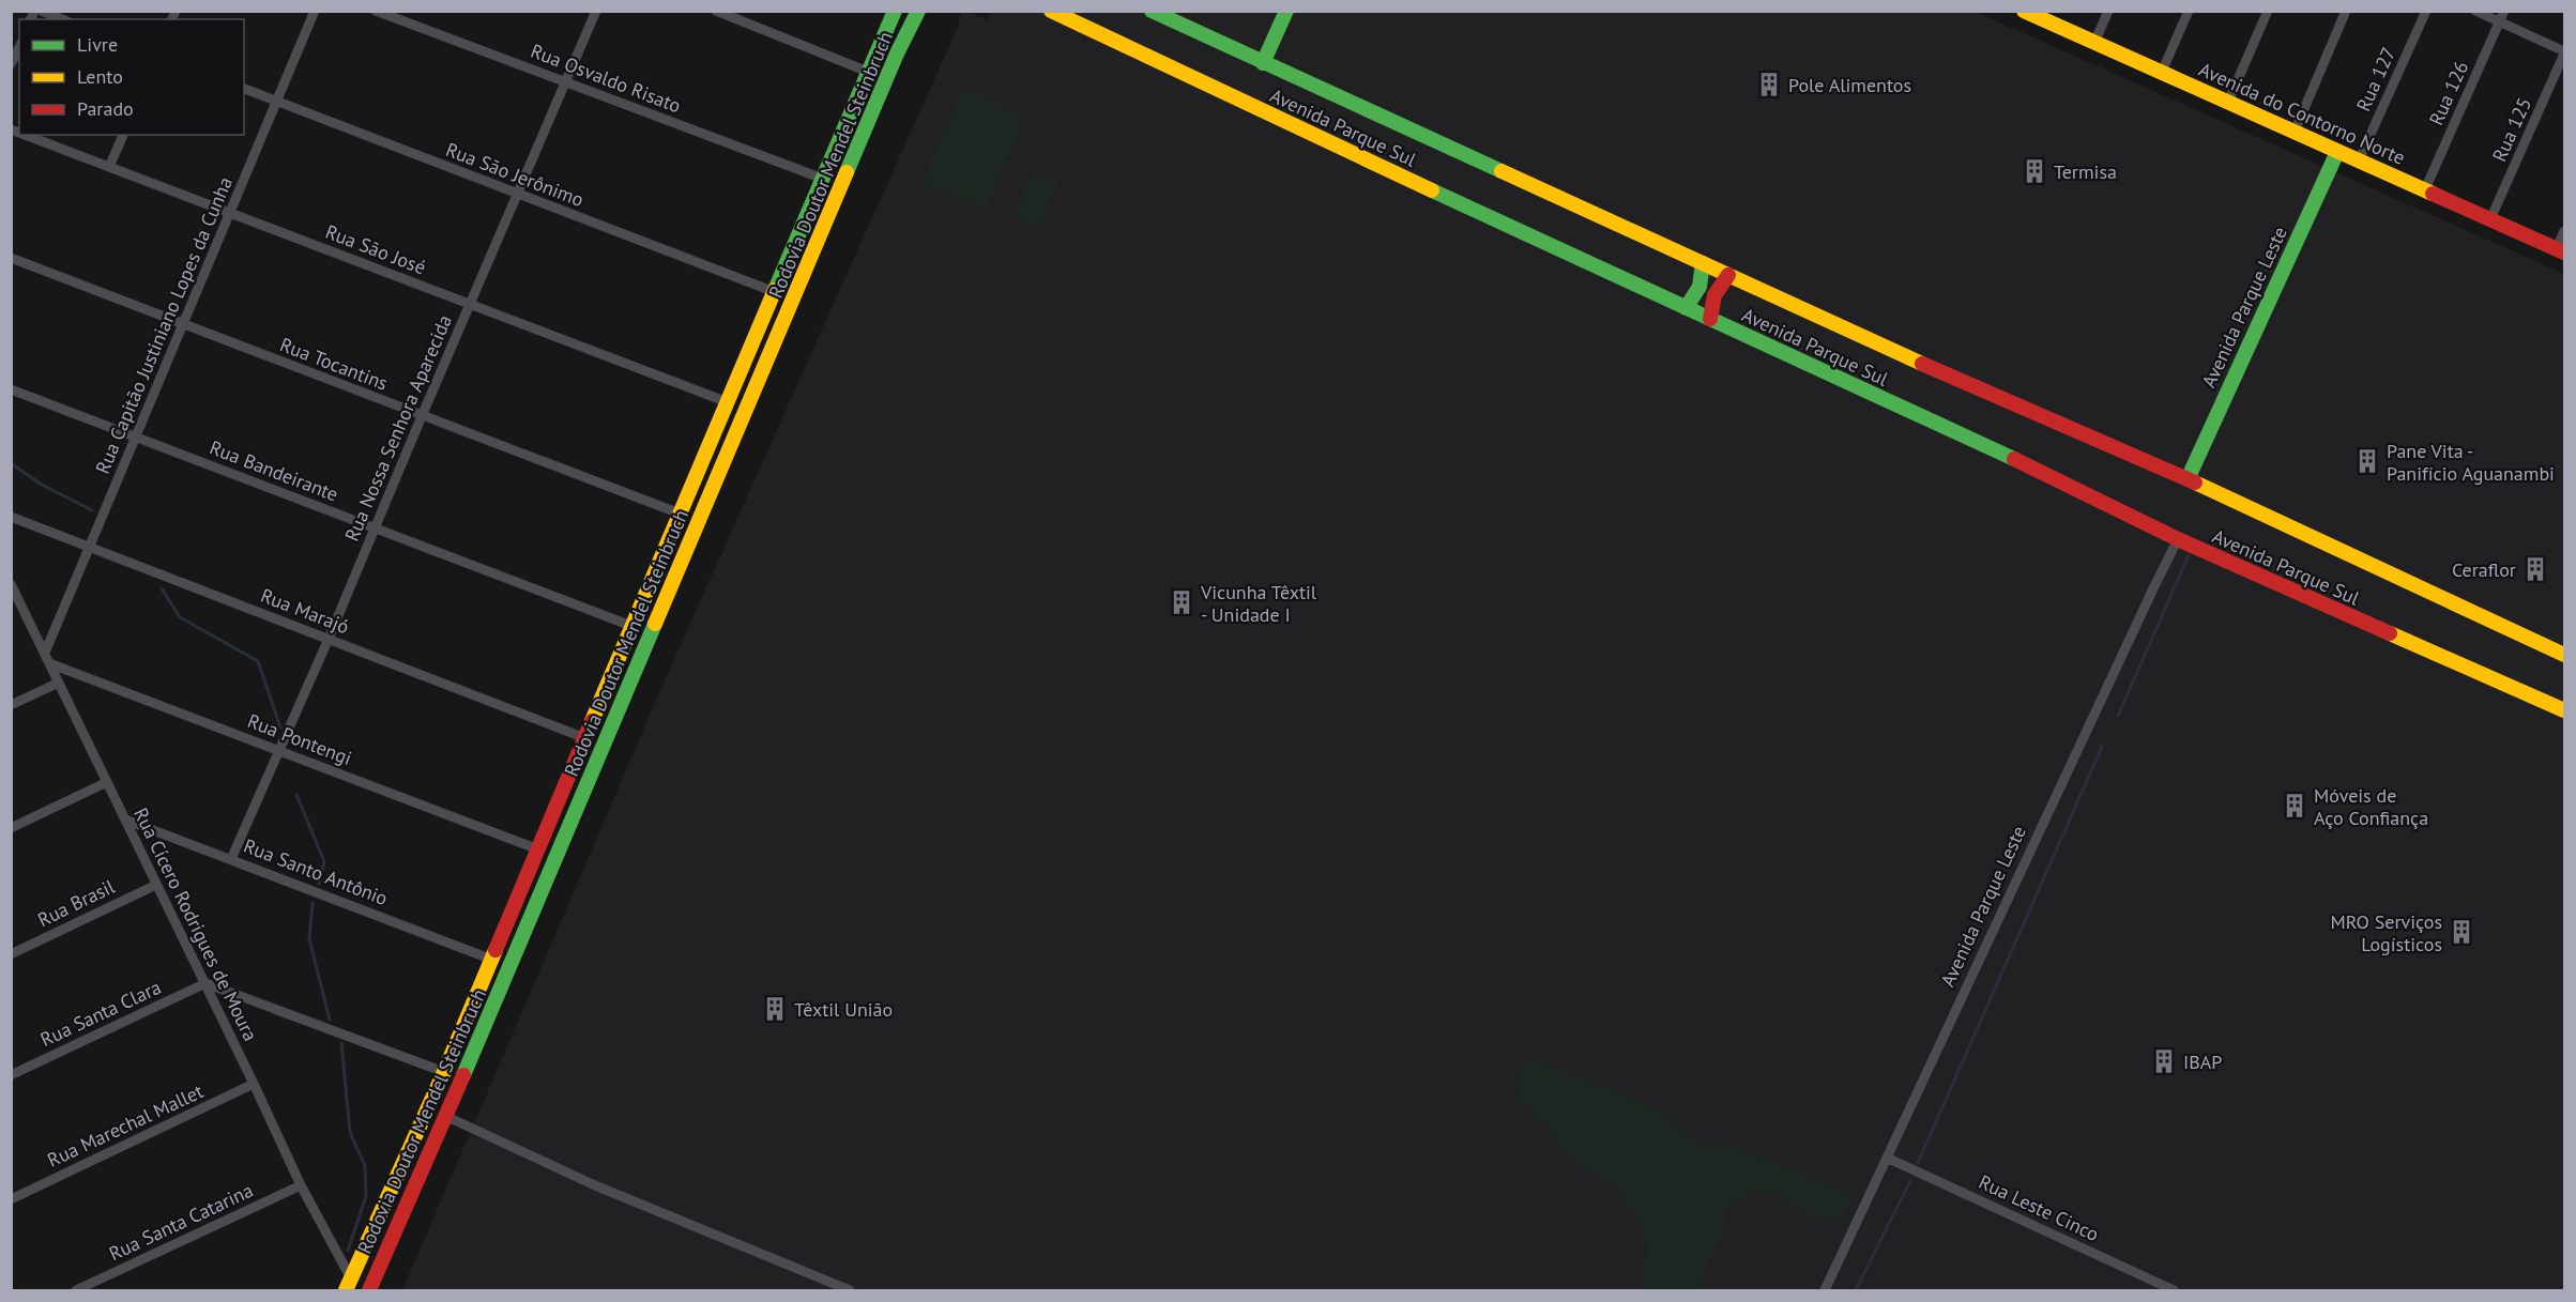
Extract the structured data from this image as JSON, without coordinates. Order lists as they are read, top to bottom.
{
  "streets": {
    "main road": [
      "Avenida do Contorno Norte",
      "Avenida Parque Sul",
      "Rodovia Doutor Mendel Steinbruch",
      "Avenida Parque Leste"
    ],
    "street": [
      "Rua Osvaldo Risato",
      "Rua 127",
      "Rua 126",
      "Rua 125",
      "Rua São Jerônimo",
      "Rua São José",
      "Rua Capitão Justiniano Lopes da Cunha",
      "Rua Tocantins",
      "Rua Nossa Senhora Aparecida",
      "Rua Bandeirante",
      "Rua Marajó",
      "Rua Pontengi",
      "Rua Santo Antônio",
      "Rua Brasil",
      "Rua Cícero Rodrigues de Moura",
      "Rua Santa Clara",
      "Rua Marechal Mallet",
      "Rua Leste Cinco",
      "Rua Santa Catarina"
    ]
  },
  "crossings": [
    ["Rua Osvaldo Risato", "Rodovia Doutor Mendel Steinbruch"],
    ["Rua Osvaldo Risato", "Rua Nossa Senhora Aparecida"],
    ["Rua 127", "Avenida do Contorno Norte"],
    ["Rua 126", "Avenida do Contorno Norte"],
    ["Avenida do Contorno Norte", "Rua 125"],
    ["Avenida do Contorno Norte", "Avenida Parque Leste"],
    ["Avenida Parque Sul", "Avenida Parque Leste"],
    ["Rodovia Doutor Mendel Steinbruch", "Rua São Jerônimo"],
    ["Rodovia Doutor Mendel Steinbruch", "Rua São José"],
    ["Rodovia Doutor Mendel Steinbruch", "Rua Tocantins"],
    ["Rodovia Doutor Mendel Steinbruch", "Rua Bandeirante"],
    ["Rodovia Doutor Mendel Steinbruch", "Rua Marajó"],
    ["Rodovia Doutor Mendel Steinbruch", "Rua Pontengi"],
    ["Rodovia Doutor Mendel Steinbruch", "Rua Santo Antônio"],
    ["Rodovia Doutor Mendel Steinbruch", "Rua Cícero Rodrigues de Moura"],
    ["Rua São Jerônimo", "Rua Capitão Justiniano Lopes da Cunha"],
    ["Rua São Jerônimo", "Rua Nossa Senhora Aparecida"],
    ["Rua São José", "Rua Capitão Justiniano Lopes da Cunha"],
    ["Rua São José", "Rua Nossa Senhora Aparecida"],
    ["Avenida Parque Leste", "Rua Leste Cinco"],
    ["Rua Capitão Justiniano Lopes da Cunha", "Rua Tocantins"],
    ["Rua Capitão Justiniano Lopes da Cunha", "Rua Bandeirante"],
    ["Rua Capitão Justiniano Lopes da Cunha", "Rua Marajó"],
    ["Rua Capitão Justiniano Lopes da Cunha", "Rua Cícero Rodrigues de Moura"],
    ["Rua Tocantins", "Rua Nossa Senhora Aparecida"],
    ["Rua Nossa Senhora Aparecida", "Rua Bandeirante"],
    ["Rua Nossa Senhora Aparecida", "Rua Marajó"],
    ["Rua Nossa Senhora Aparecida", "Rua Pontengi"],
    ["Rua Nossa Senhora Aparecida", "Rua Santo Antônio"],
    ["Rua Pontengi", "Rua Cícero Rodrigues de Moura"],
    ["Rua Santo Antônio", "Rua Cícero Rodrigues de Moura"],
    ["Rua Brasil", "Rua Cícero Rodrigues de Moura"],
    ["Rua Cícero Rodrigues de Moura", "Rua Santa Clara"],
    ["Rua Cícero Rodrigues de Moura", "Rua Marechal Mallet"],
    ["Rua Cícero Rodrigues de Moura", "Rua Santa Catarina"]
  ],
  "places": {
    "building": [
      "Pole Alimentos",
      "Termisa",
      "Pane Vita - Panifício Aguanambi",
      "Ceraflor",
      "Vicunha Têxtil - Unidade I",
      "Móveis de Aço Confiança",
      "MRO Serviços Logísticos",
      "Têxtil União",
      "IBAP"
    ]
  },
  "legend": ["Livre", "Lento", "Parado"]
}
